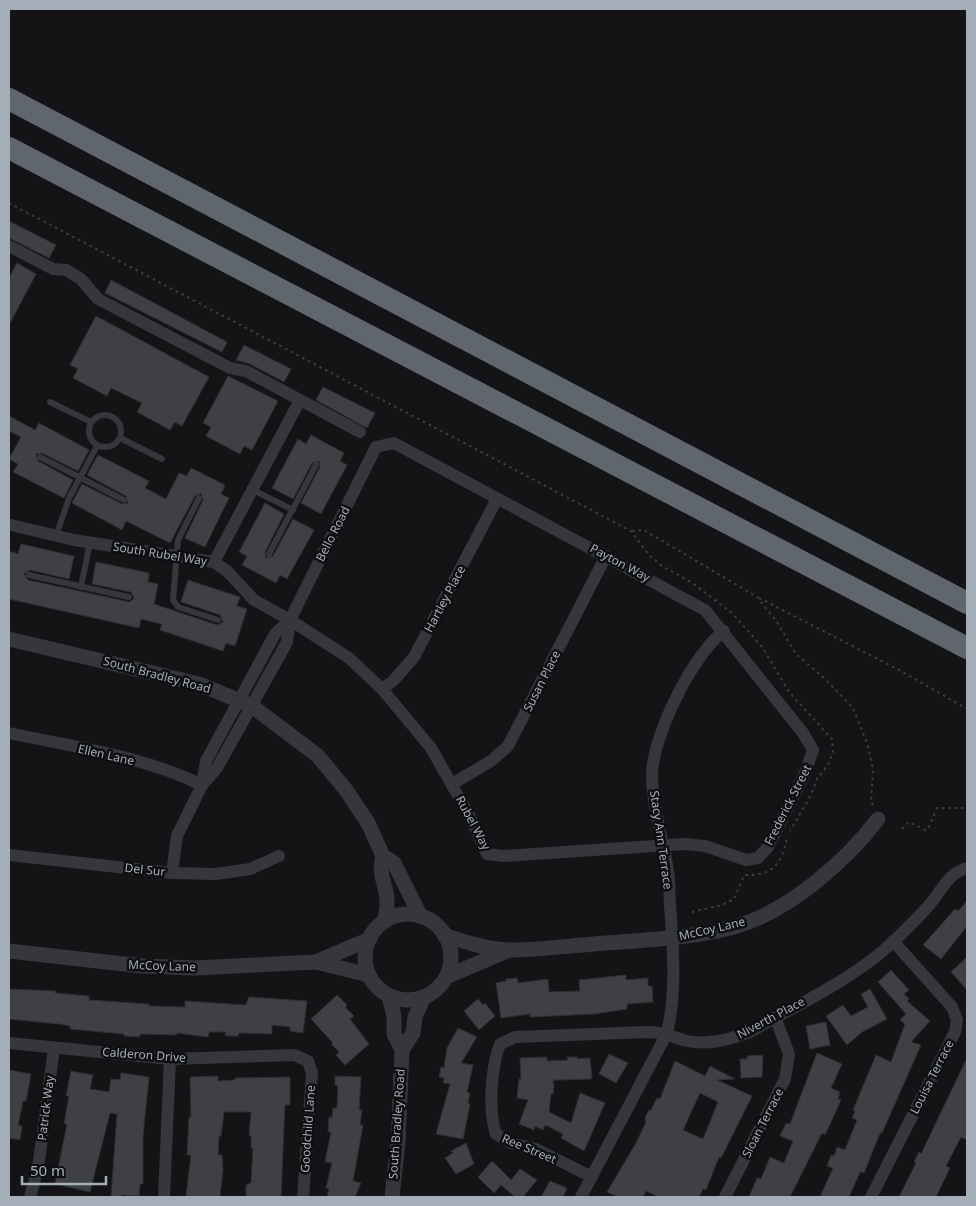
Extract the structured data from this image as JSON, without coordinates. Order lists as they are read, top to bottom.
{
  "streets": {
    "street": [
      "Bello Road",
      "South Rubel Way",
      "Payton Way",
      "Hartley Place",
      "South Bradley Road",
      "Susan Place",
      "Ellen Lane",
      "Frederick Street",
      "Rubel Way",
      "Stacy Ann Terrace",
      "Del Sur",
      "McCoy Lane",
      "Niverth Place",
      "Calderon Drive",
      "Louisa Terrace",
      "Patrick Way",
      "Sloan Terrace",
      "Goodchild Lane",
      "Ree Street"
    ]
  },
  "crossings": [
    ["Bello Road", "South Rubel Way"],
    ["Bello Road", "Payton Way"],
    ["Bello Road", "South Bradley Road"],
    ["Bello Road", "Ellen Lane"],
    ["Bello Road", "Rubel Way"],
    ["Bello Road", "Del Sur"],
    ["South Rubel Way", "Rubel Way"],
    ["Payton Way", "Hartley Place"],
    ["Payton Way", "Susan Place"],
    ["Payton Way", "Frederick Street"],
    ["Payton Way", "Stacy Ann Terrace"],
    ["Hartley Place", "Rubel Way"],
    ["South Bradley Road", "McCoy Lane"],
    ["Susan Place", "Rubel Way"],
    ["Frederick Street", "Rubel Way"],
    ["Rubel Way", "Stacy Ann Terrace"],
    ["Stacy Ann Terrace", "McCoy Lane"],
    ["Stacy Ann Terrace", "Niverth Place"],
    ["Stacy Ann Terrace", "Ree Street"],
    ["Niverth Place", "Louisa Terrace"],
    ["Niverth Place", "Sloan Terrace"],
    ["Niverth Place", "Ree Street"],
    ["Calderon Drive", "Patrick Way"],
    ["Calderon Drive", "Goodchild Lane"]
  ],
  "scale_bar": "50 m"
}
